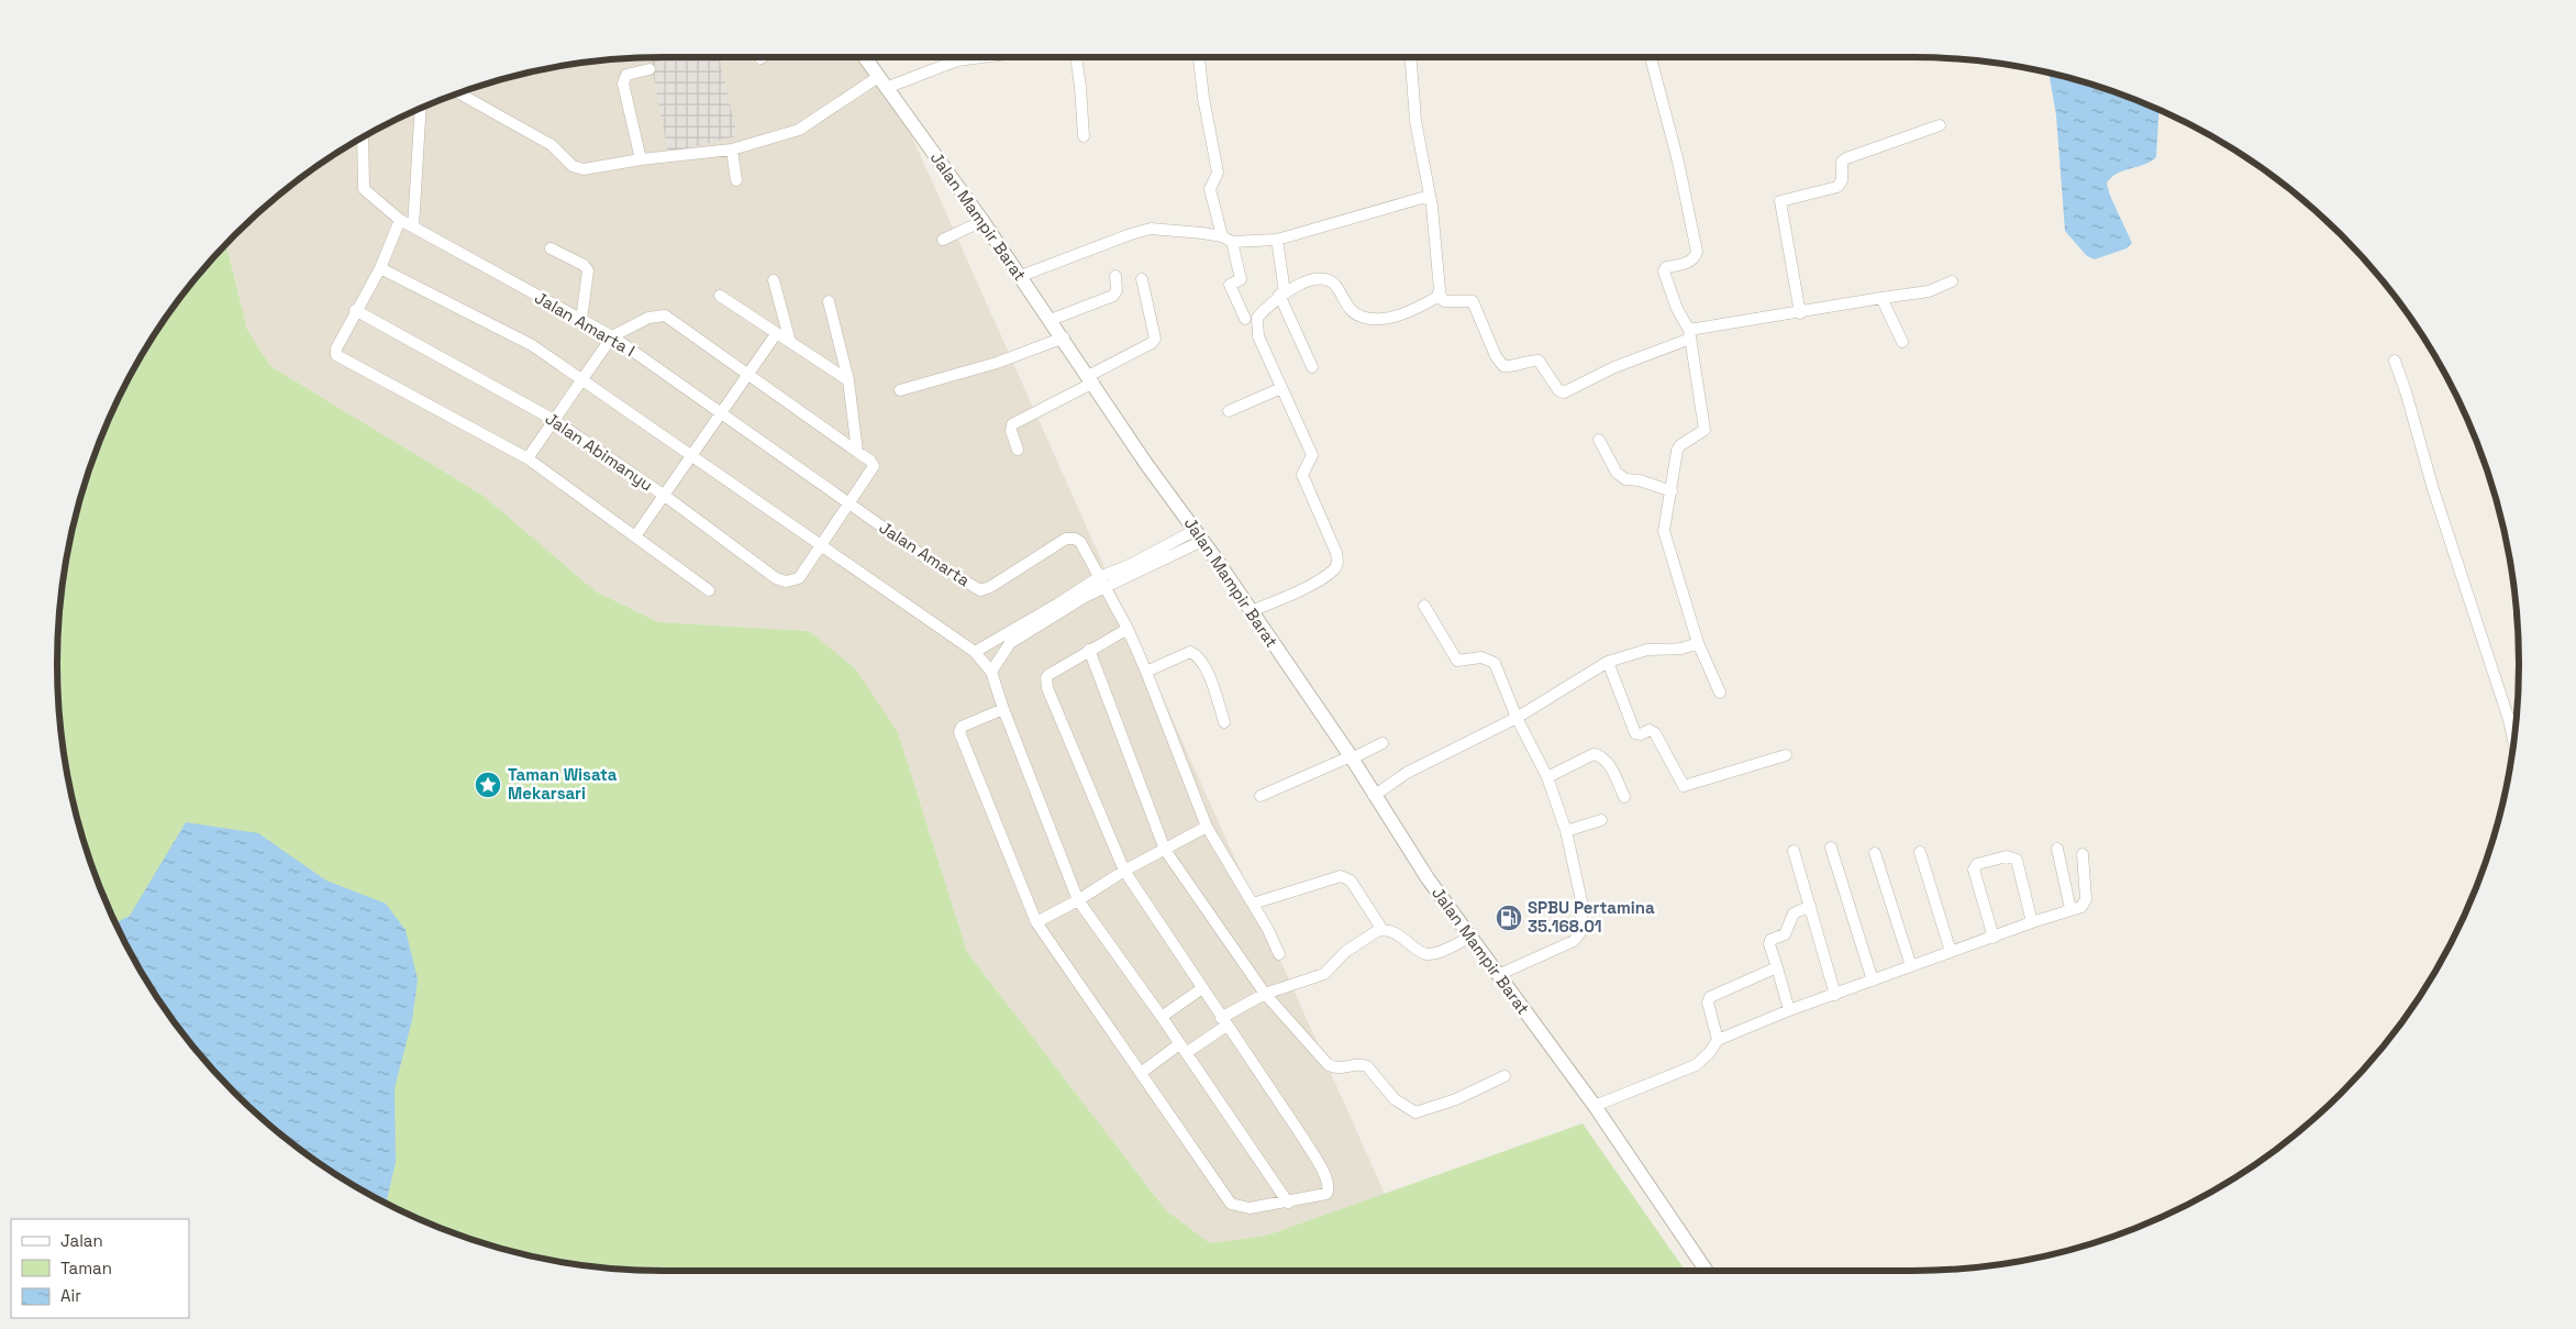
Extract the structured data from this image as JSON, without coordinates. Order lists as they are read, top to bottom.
{
  "streets": {
    "street": [
      "Jalan Mampir Barat",
      "Jalan Amarta I",
      "Jalan Abimanyu",
      "Jalan Amarta"
    ]
  },
  "crossings": [
    ["Jalan Amarta I", "Jalan Abimanyu"],
    ["Jalan Amarta I", "Jalan Amarta"],
    ["Jalan Abimanyu", "Jalan Amarta"]
  ],
  "places": {
    "place": ["Taman Wisata Mekarsari"],
    "fuel station": ["SPBU Pertamina 35.168.01"]
  },
  "legend": ["Jalan", "Taman", "Air"]
}
